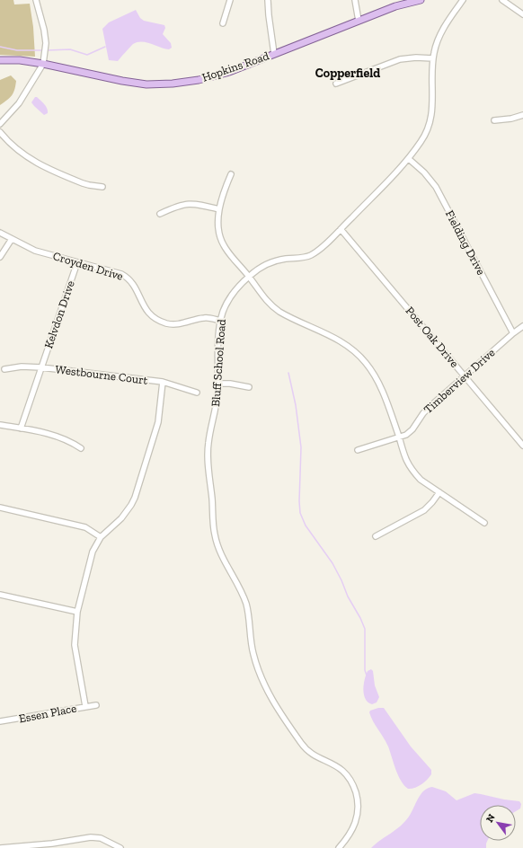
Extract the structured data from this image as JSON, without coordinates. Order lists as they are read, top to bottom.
{
  "streets": {
    "main road": ["Hopkins Road"],
    "street": [
      "Fielding Drive",
      "Croyden Drive",
      "Kelvdon Drive",
      "Post Oak Drive",
      "Bluff School Road",
      "Westbourne Court",
      "Timberview Drive",
      "Essen Place"
    ]
  },
  "crossings": [
    ["Fielding Drive", "Bluff School Road"],
    ["Fielding Drive", "Timberview Drive"],
    ["Croyden Drive", "Kelvdon Drive"],
    ["Croyden Drive", "Bluff School Road"],
    ["Kelvdon Drive", "Westbourne Court"],
    ["Post Oak Drive", "Bluff School Road"],
    ["Post Oak Drive", "Timberview Drive"]
  ],
  "districts": ["Copperfield"],
  "north": "top left"
}
